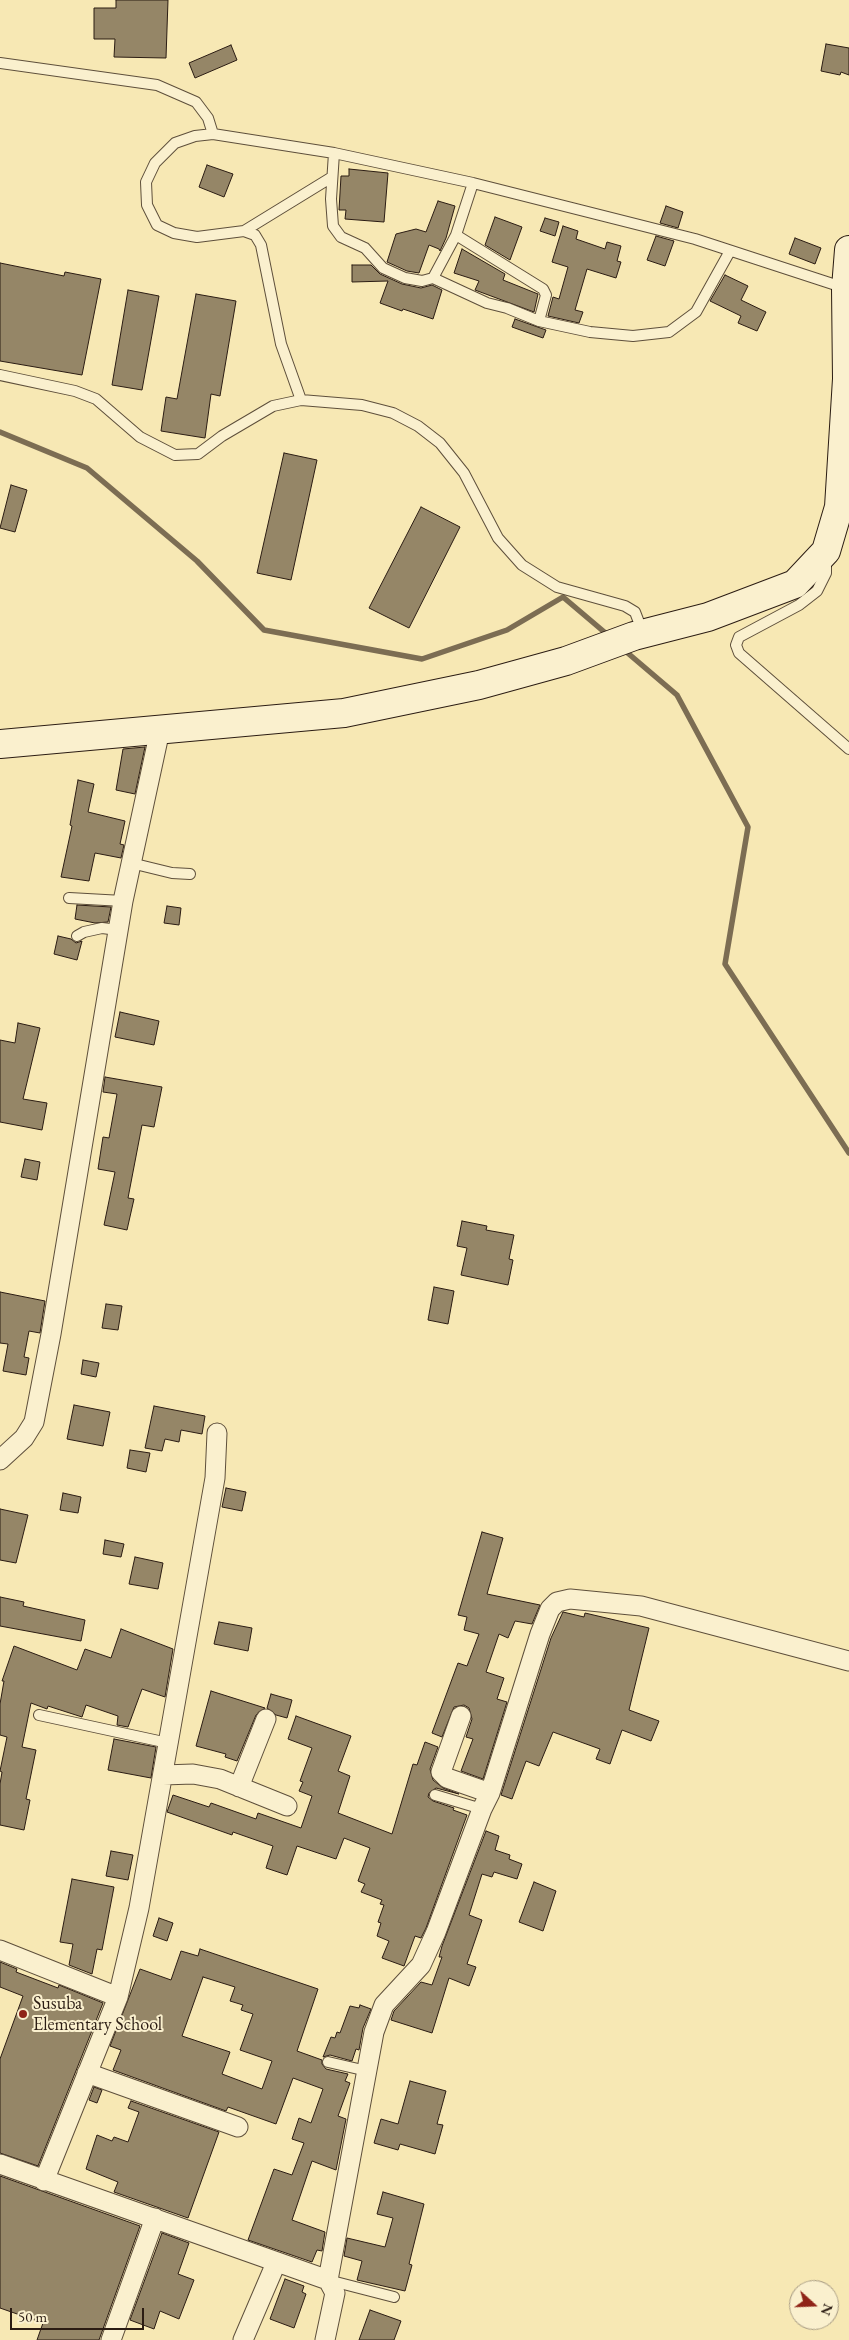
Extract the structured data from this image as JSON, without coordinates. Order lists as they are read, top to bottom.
{
  "places": ["Susuba Elementary School"],
  "scale_bar": "50 m",
  "north": "right"
}
